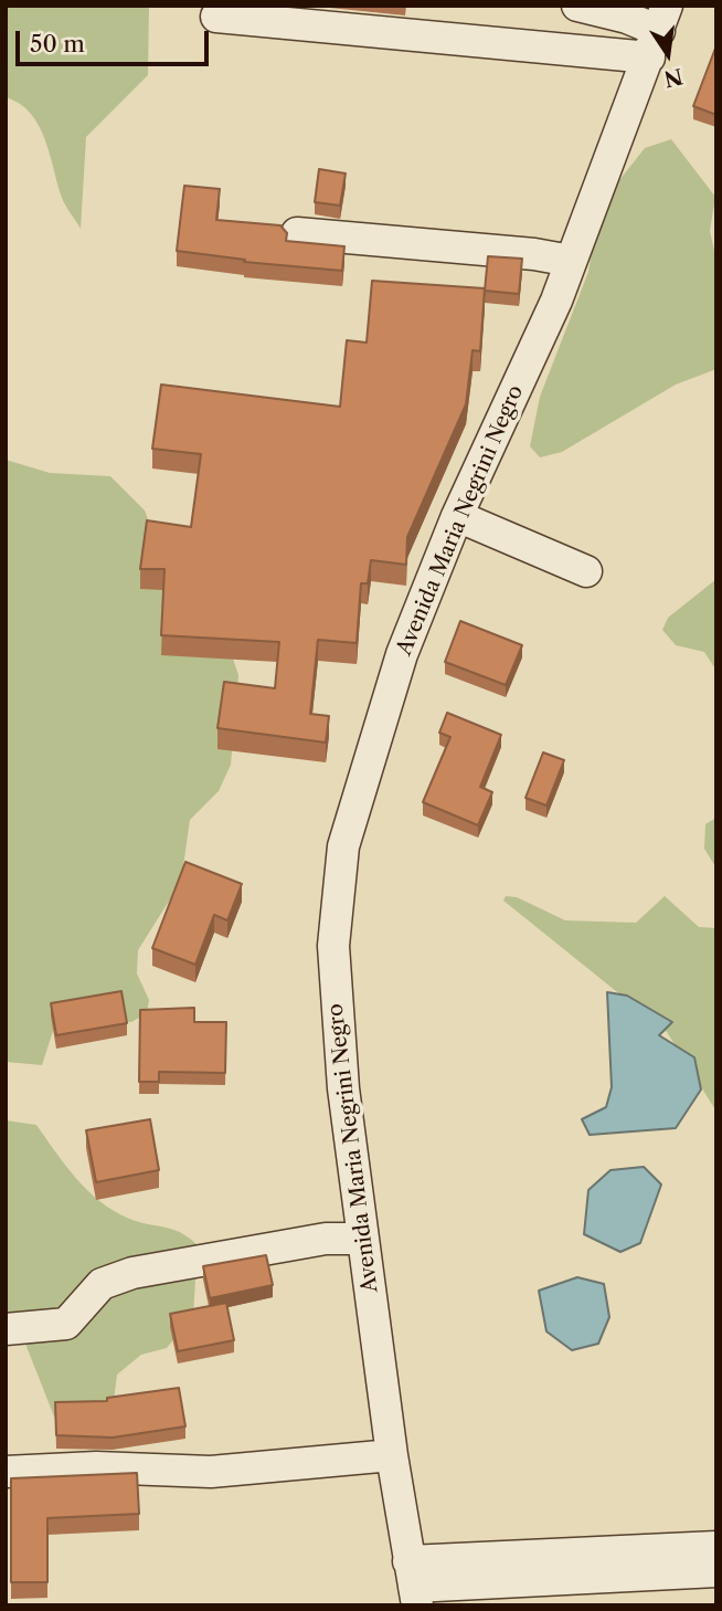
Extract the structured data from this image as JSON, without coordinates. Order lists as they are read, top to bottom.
{
  "streets": {
    "street": ["Avenida Maria Negrini Negro"]
  },
  "scale_bar": "50 m",
  "north": "bottom"
}
